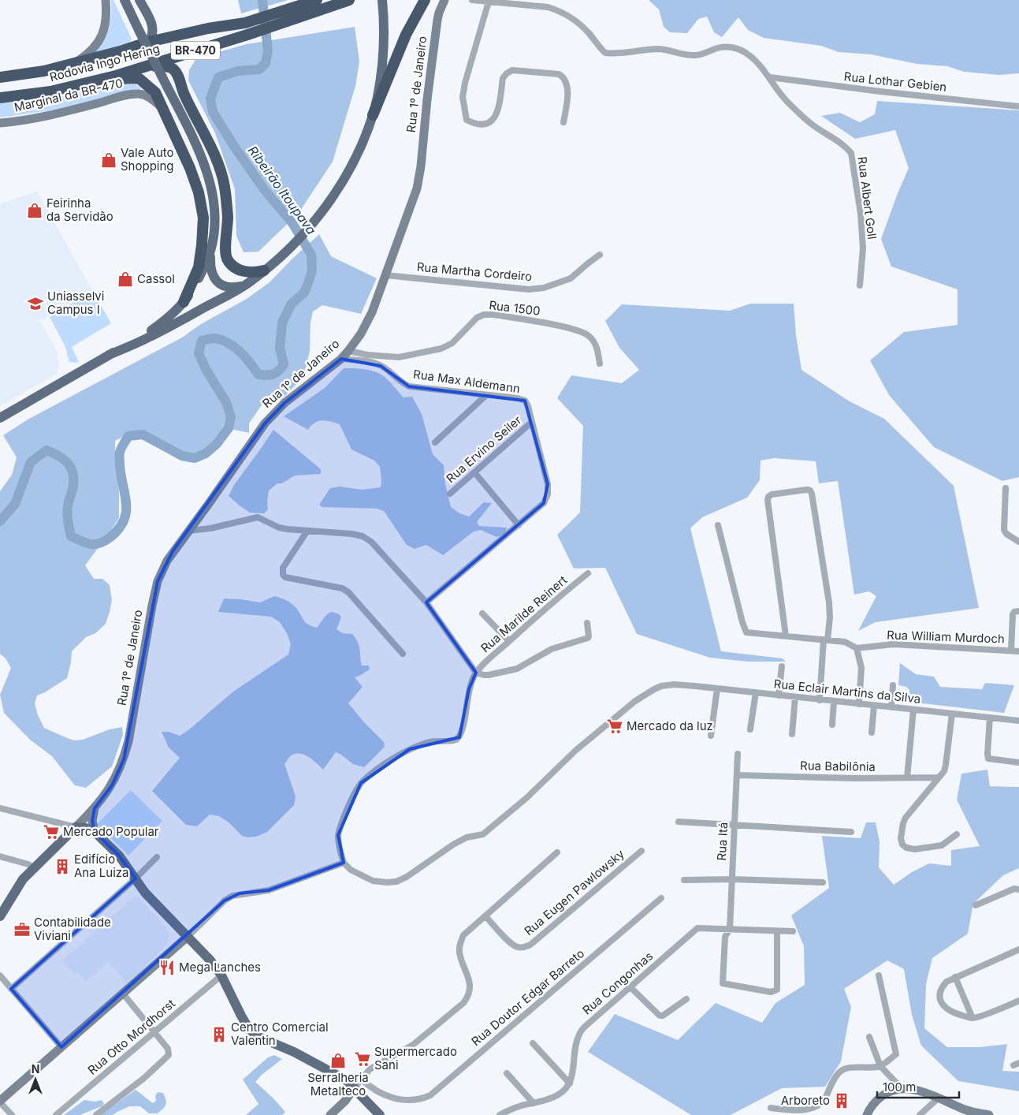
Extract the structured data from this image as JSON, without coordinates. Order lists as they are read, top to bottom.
{
  "streets": {
    "highway": ["BR-470", "Rodovia Ingo Hering"],
    "main road": ["Rua 1º de Janeiro"],
    "street": [
      "Rua Lothar Gebien",
      "Marginal da BR-470",
      "Rua Albert Goll",
      "Rua Martha Cordeiro",
      "Rua 1500",
      "Rua Max Aldemann",
      "Rua Ervino Seiler",
      "Rua Marilde Reinert",
      "Rua William Murdoch",
      "Rua Eclair Martins da Silva",
      "Rua Babilônia",
      "Rua Itá",
      "Rua Eugen Pawlowsky",
      "Rua Congonhas",
      "Rua Doutor Edgar Barreto",
      "Rua Otto Mordhorst"
    ]
  },
  "crossings": [
    ["Rua Lothar Gebien", "Rua Albert Goll"],
    ["Rua 1º de Janeiro", "Rua Martha Cordeiro"],
    ["Rua 1º de Janeiro", "Rua 1500"],
    ["Rua 1º de Janeiro", "Rua Max Aldemann"],
    ["Rua Max Aldemann", "Rua Ervino Seiler"],
    ["Rua Babilônia", "Rua Itá"],
    ["Rua Itá", "Rua Congonhas"]
  ],
  "water": ["Ribeirão Itoupava"],
  "places": {
    "shop": [
      "Vale Auto Shopping",
      "Feirinha da Servidão",
      "Cassol",
      "Serralheria Metalteco"
    ],
    "school or university": ["Uniasselvi Campus I"],
    "supermarket": ["Mercado da luz", "Mercado Popular", "Supermercado Sani"],
    "building": ["Edifício Ana Luiza", "Centro Comercial Valentin", "Arboreto"],
    "office": ["Contabilidade Viviani"],
    "restaurant": ["Mega Lanches"]
  },
  "scale_bar": "100 m",
  "north": "top"
}
